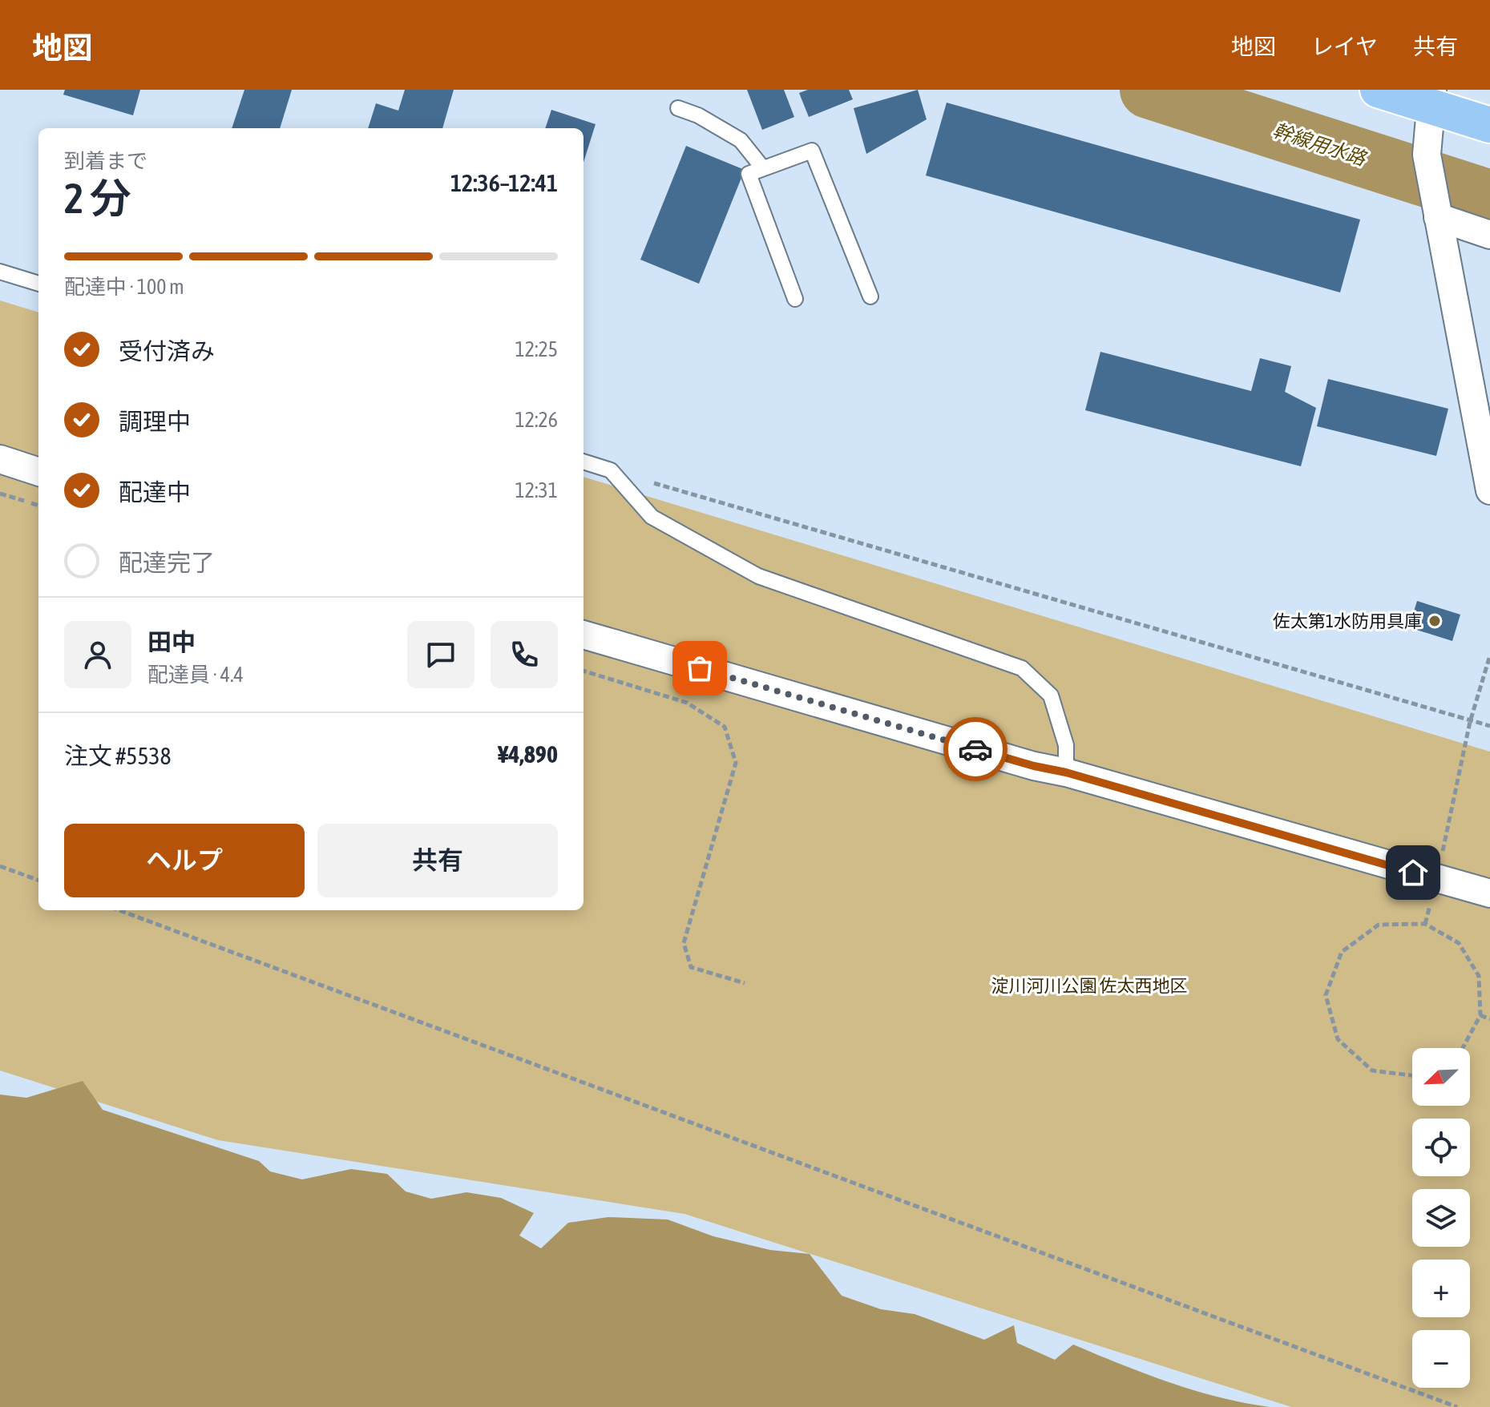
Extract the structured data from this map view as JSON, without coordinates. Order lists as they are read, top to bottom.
{
  "water": ["幹線用水路"],
  "parks": ["淀川河川公園 佐太西地区"],
  "places": ["佐太第1水防用具庫"],
  "north": "bottom left",
  "page": {
    "header": "地図",
    "nav": ["地図", "レイヤ", "共有"],
    "heading": ["2 分", "到着まで", "12:36–12:41"],
    "panel": [
      "田中",
      "配達員 · 4.4",
      "注文 #5538",
      "¥4,890"
    ],
    "bar": "配達中 · 100 m",
    "list": [
      ["受付済み", "12:25"],
      ["調理中", "12:26"],
      ["配達中", "12:31"],
      "配達完了"
    ],
    "buttons": ["ヘルプ", "共有"],
    "map_buttons": ["+", "−"]
  }
}
